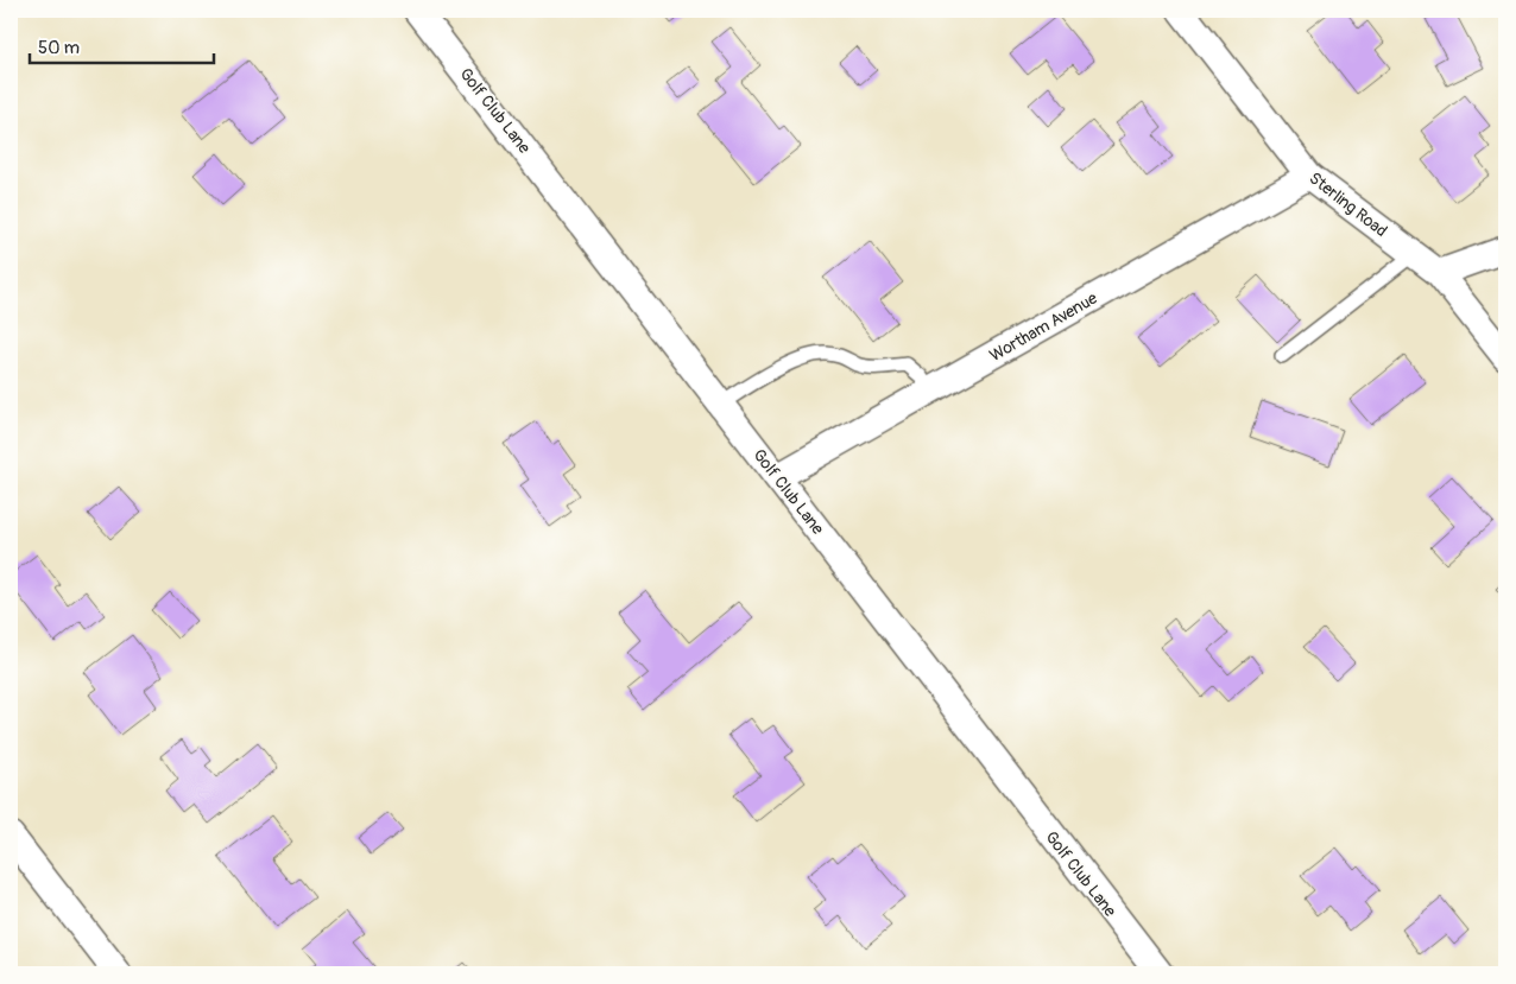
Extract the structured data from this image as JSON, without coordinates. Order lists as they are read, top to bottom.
{
  "streets": {
    "street": ["Golf Club Lane", "Sterling Road", "Wortham Avenue"]
  },
  "crossings": [
    ["Golf Club Lane", "Wortham Avenue"],
    ["Sterling Road", "Wortham Avenue"]
  ],
  "scale_bar": "50 m"
}
